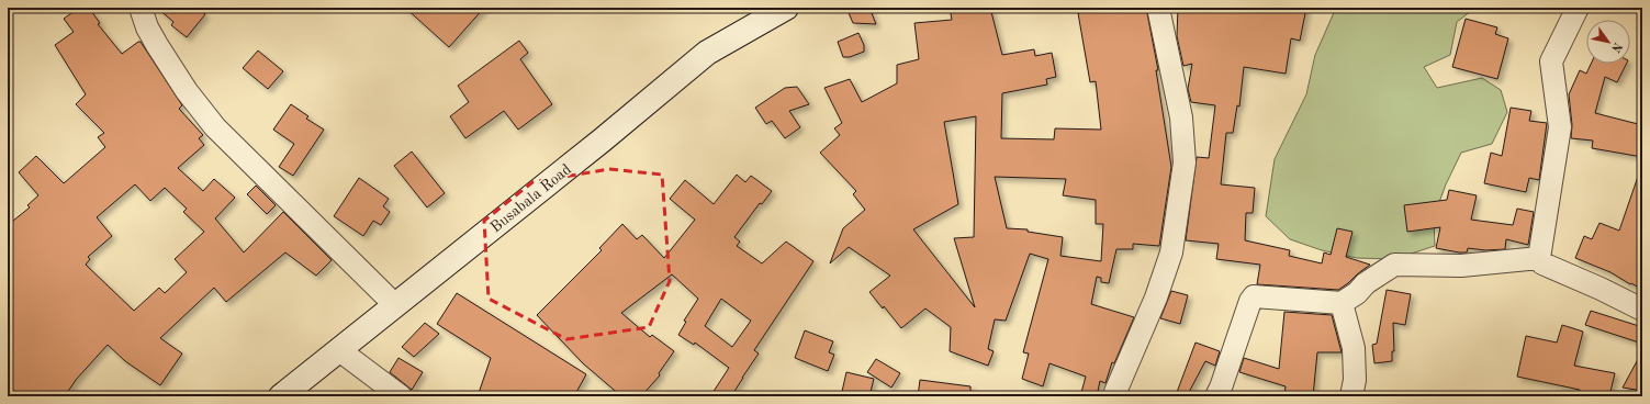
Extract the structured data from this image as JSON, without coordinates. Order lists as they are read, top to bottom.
{
  "streets": {
    "street": ["Busabala Road"]
  },
  "north": "bottom right"
}
